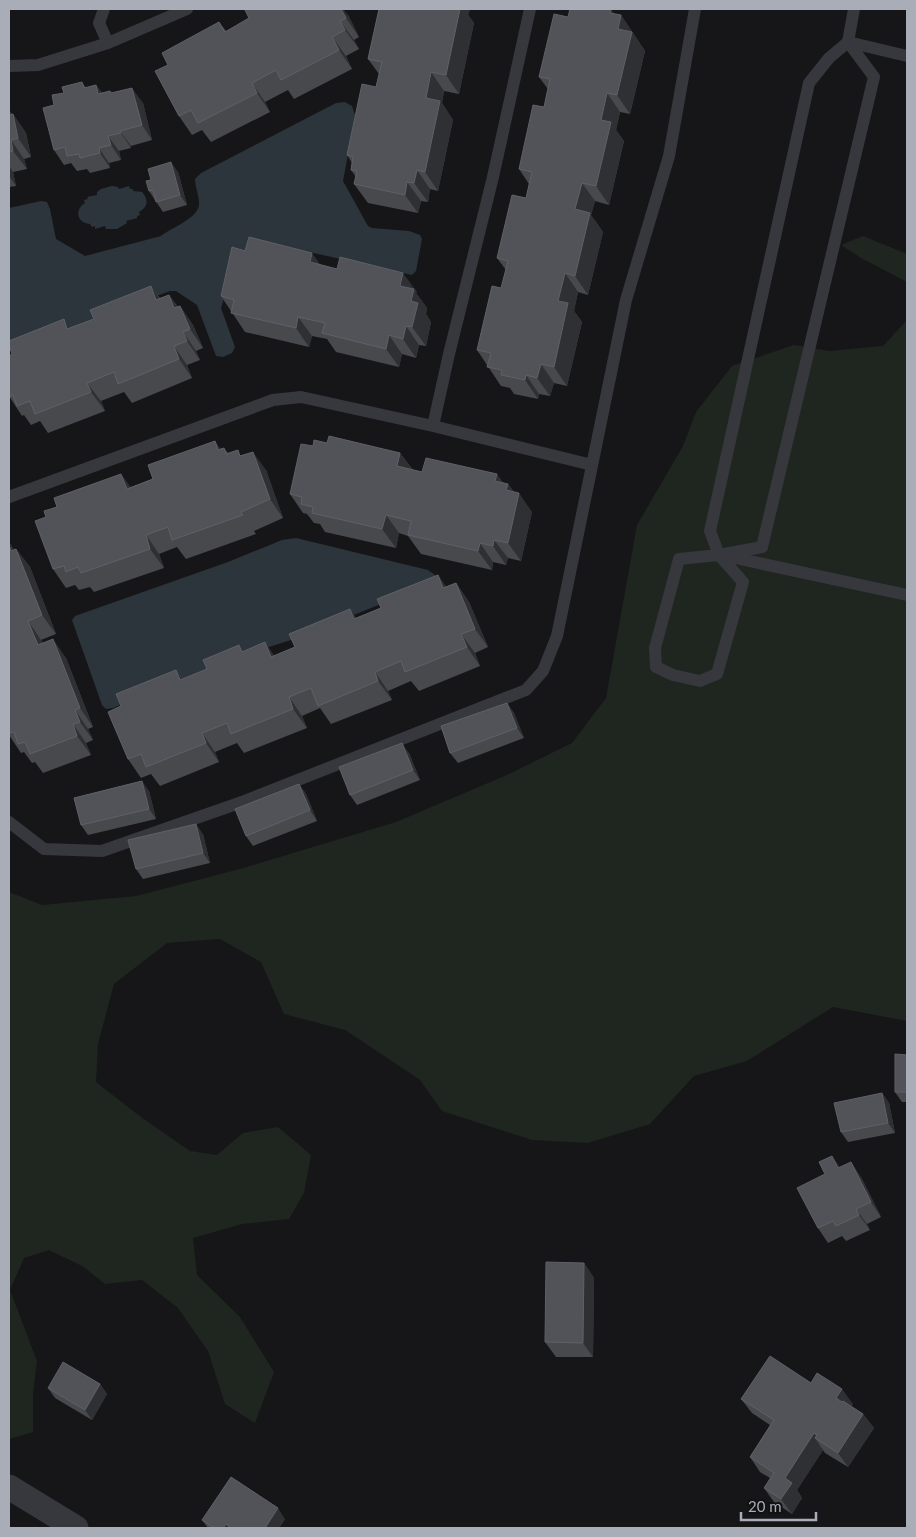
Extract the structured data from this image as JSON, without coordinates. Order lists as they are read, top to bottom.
{
  "scale_bar": "20 m"
}
